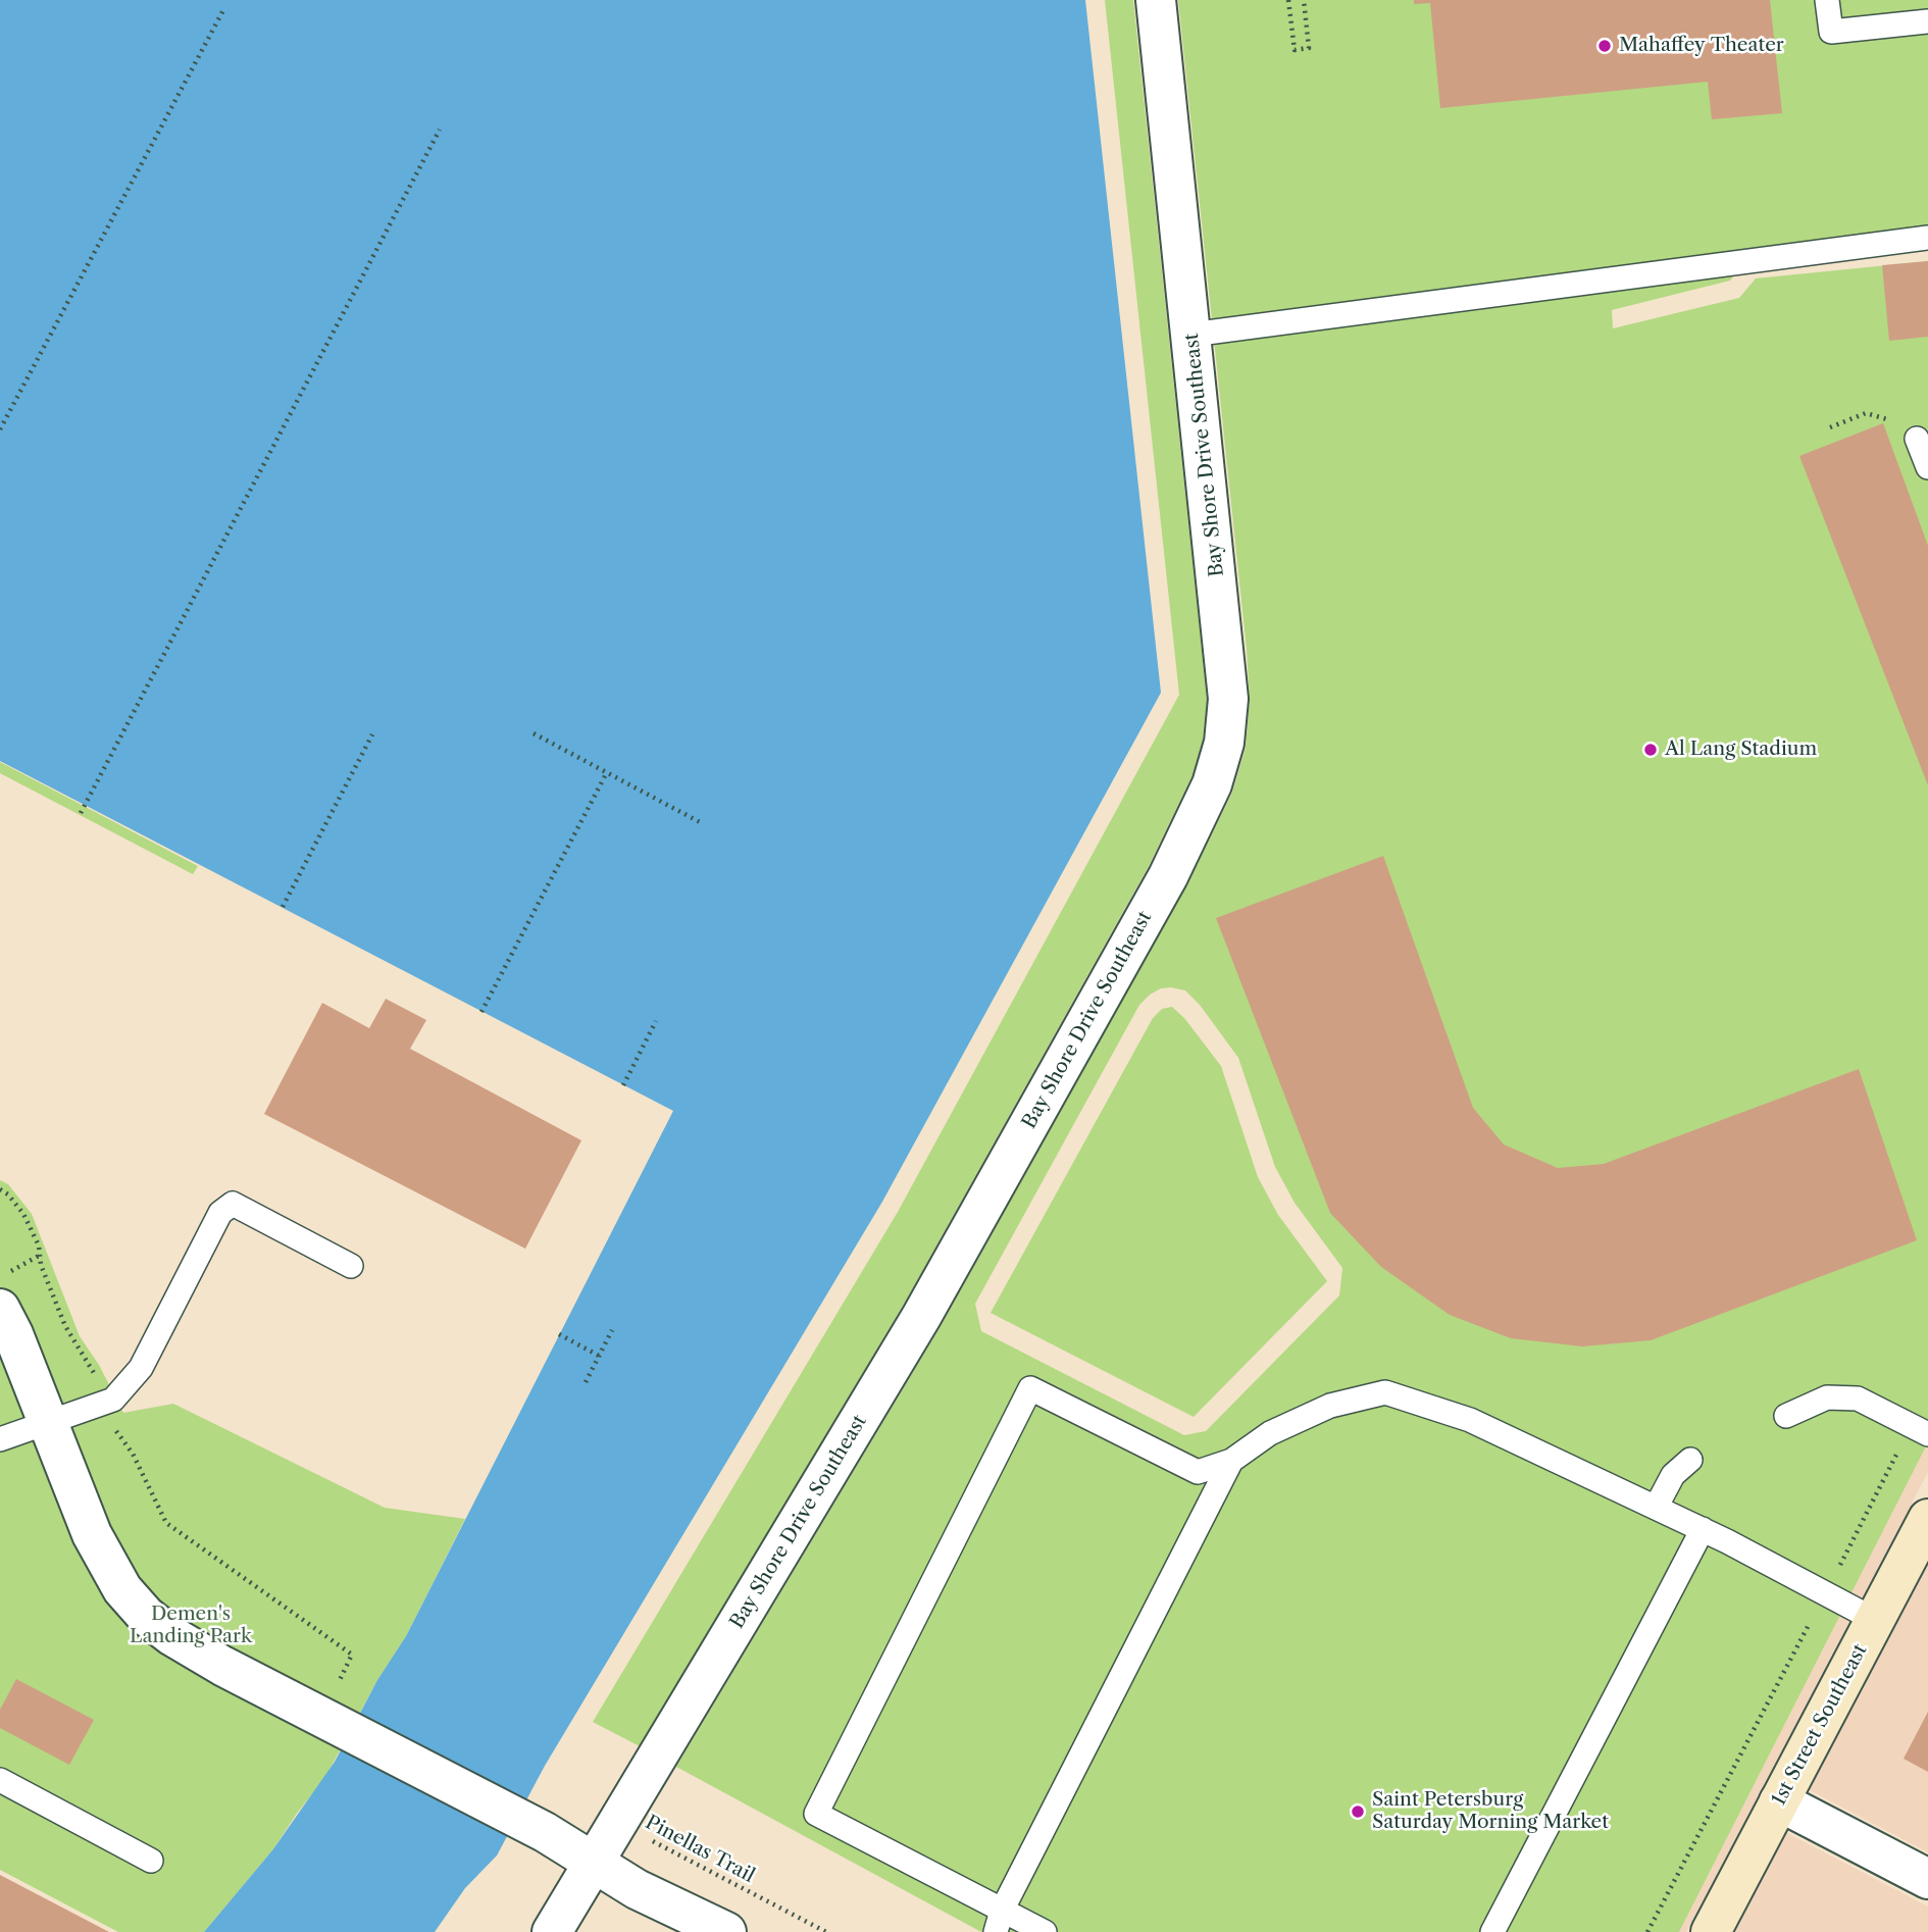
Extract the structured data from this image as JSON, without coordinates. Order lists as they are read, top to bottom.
{
  "streets": {
    "street": ["Bay Shore Drive Southeast", "1st Street Southeast"],
    "path": ["Pinellas Trail"]
  },
  "crossings": [
    ["Bay Shore Drive Southeast", "Pinellas Trail"]
  ],
  "parks": ["Demen's Landing Park"],
  "places": ["Mahaffey Theater", "Al Lang Stadium", "Saint Petersburg Saturday Morning Market"]
}
